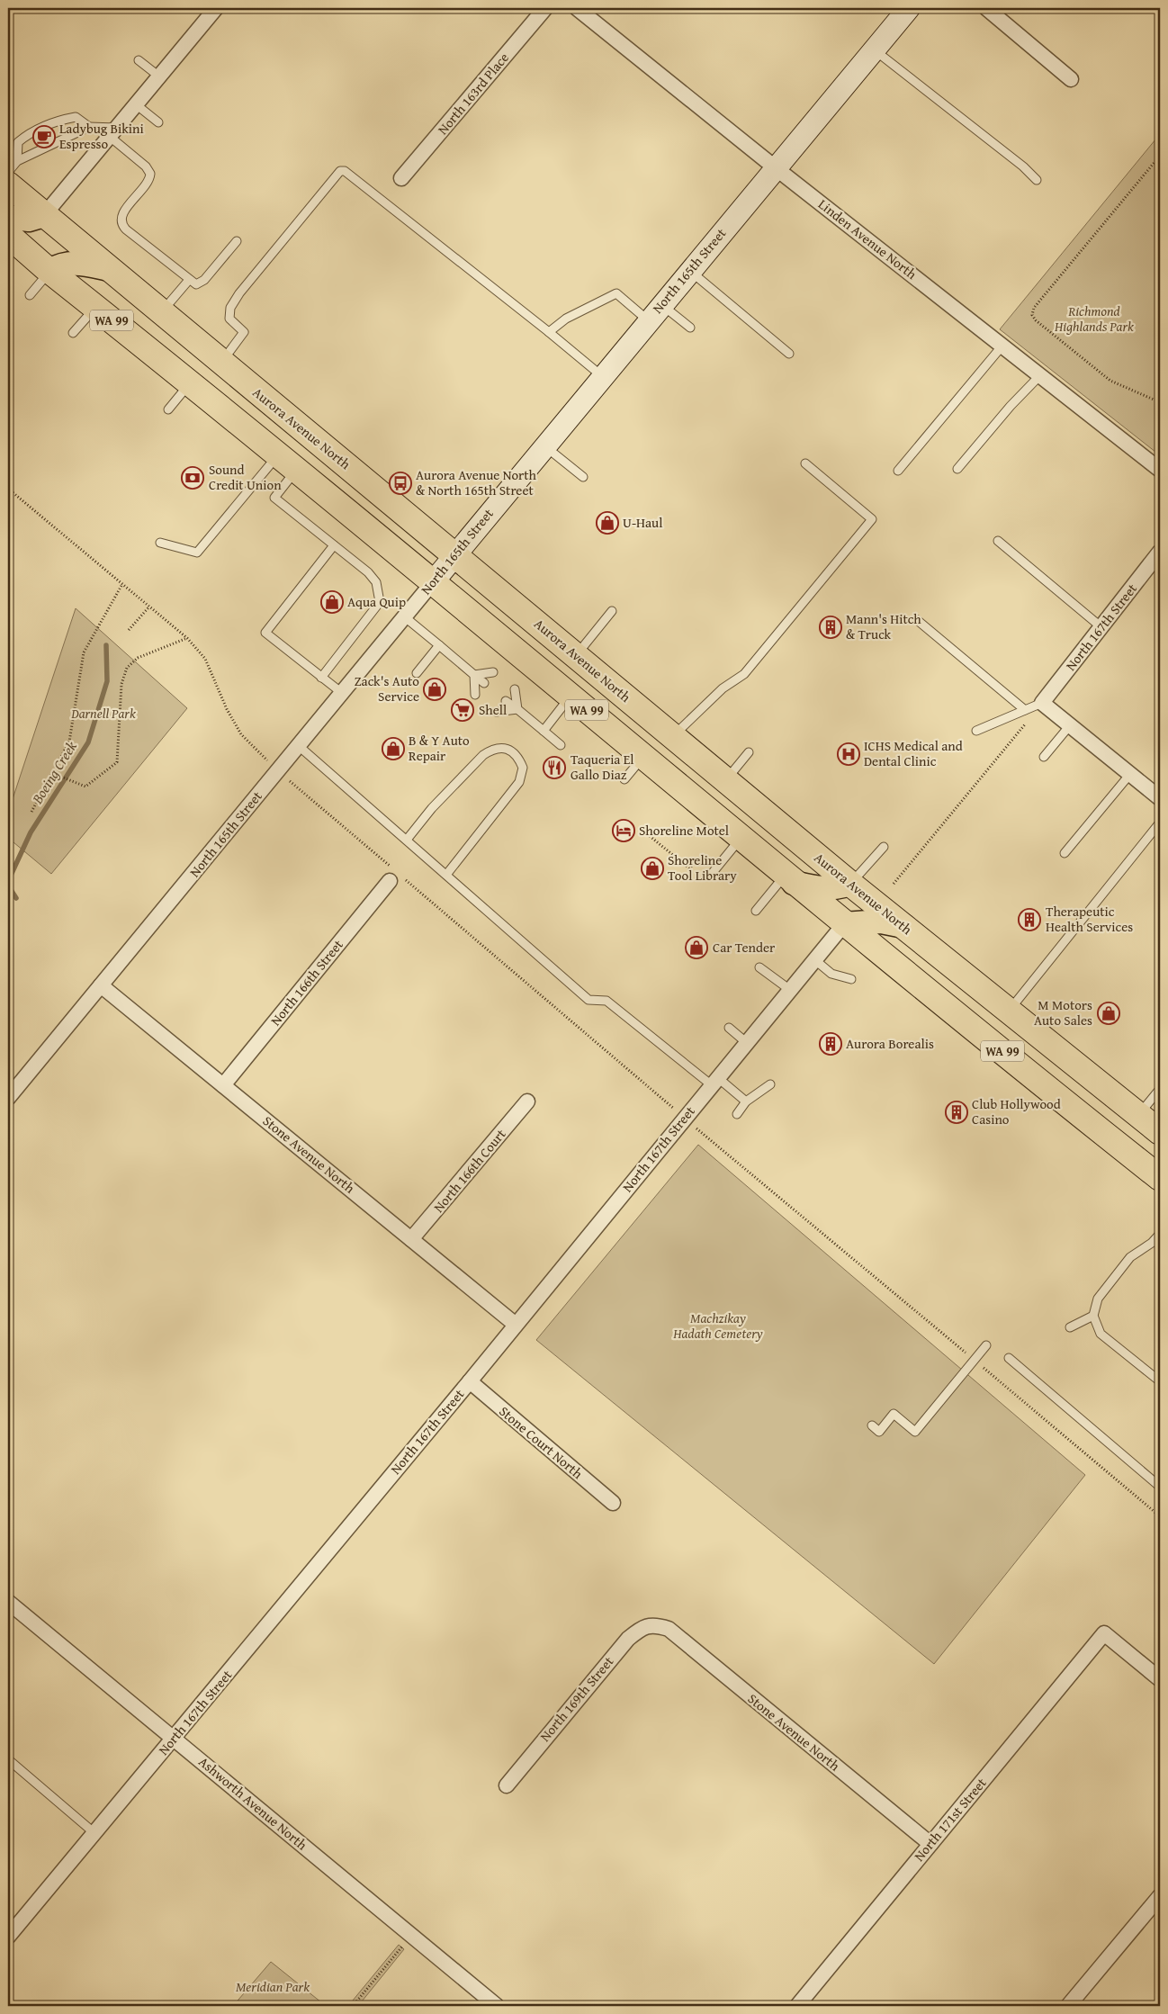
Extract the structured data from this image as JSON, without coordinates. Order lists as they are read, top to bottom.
{
  "streets": {
    "highway": ["WA 99", "Aurora Avenue North"],
    "street": [
      "North 163rd Place",
      "Linden Avenue North",
      "North 165th Street",
      "North 167th Street",
      "North 166th Street",
      "Stone Avenue North",
      "North 166th Court",
      "Stone Court North",
      "North 169th Street",
      "Ashworth Avenue North",
      "North 171st Street"
    ]
  },
  "crossings": [
    ["Linden Avenue North", "North 165th Street"],
    ["North 165th Street", "WA 99"],
    ["North 165th Street", "Aurora Avenue North"],
    ["North 165th Street", "Stone Avenue North"],
    ["WA 99", "North 167th Street"],
    ["North 167th Street", "Stone Avenue North"],
    ["North 167th Street", "Stone Court North"],
    ["North 167th Street", "Ashworth Avenue North"],
    ["North 166th Street", "Stone Avenue North"],
    ["Stone Avenue North", "North 166th Court"],
    ["Stone Avenue North", "North 169th Street"],
    ["Stone Avenue North", "North 171st Street"]
  ],
  "water": ["Boeing Creek"],
  "parks": [
    "Richmond Highlands Park",
    "Darnell Park",
    "Machzikay Hadath Cemetery",
    "Meridian Park"
  ],
  "places": {
    "cafe": ["Ladybug Bikini Espresso"],
    "bank": ["Sound Credit Union"],
    "bus stop": ["Aurora Avenue North & North 165th Street"],
    "shop": [
      "U-Haul",
      "Aqua Quip",
      "Zack's Auto Service",
      "B & Y Auto Repair",
      "Shoreline Tool Library",
      "Car Tender",
      "M Motors Auto Sales"
    ],
    "building": [
      "Mann's Hitch & Truck",
      "Therapeutic Health Services",
      "Aurora Borealis",
      "Club Hollywood Casino"
    ],
    "supermarket": ["Shell"],
    "hospital": ["ICHS Medical and Dental Clinic"],
    "restaurant": ["Taqueria El Gallo Diaz"],
    "hotel": ["Shoreline Motel"]
  }
}
